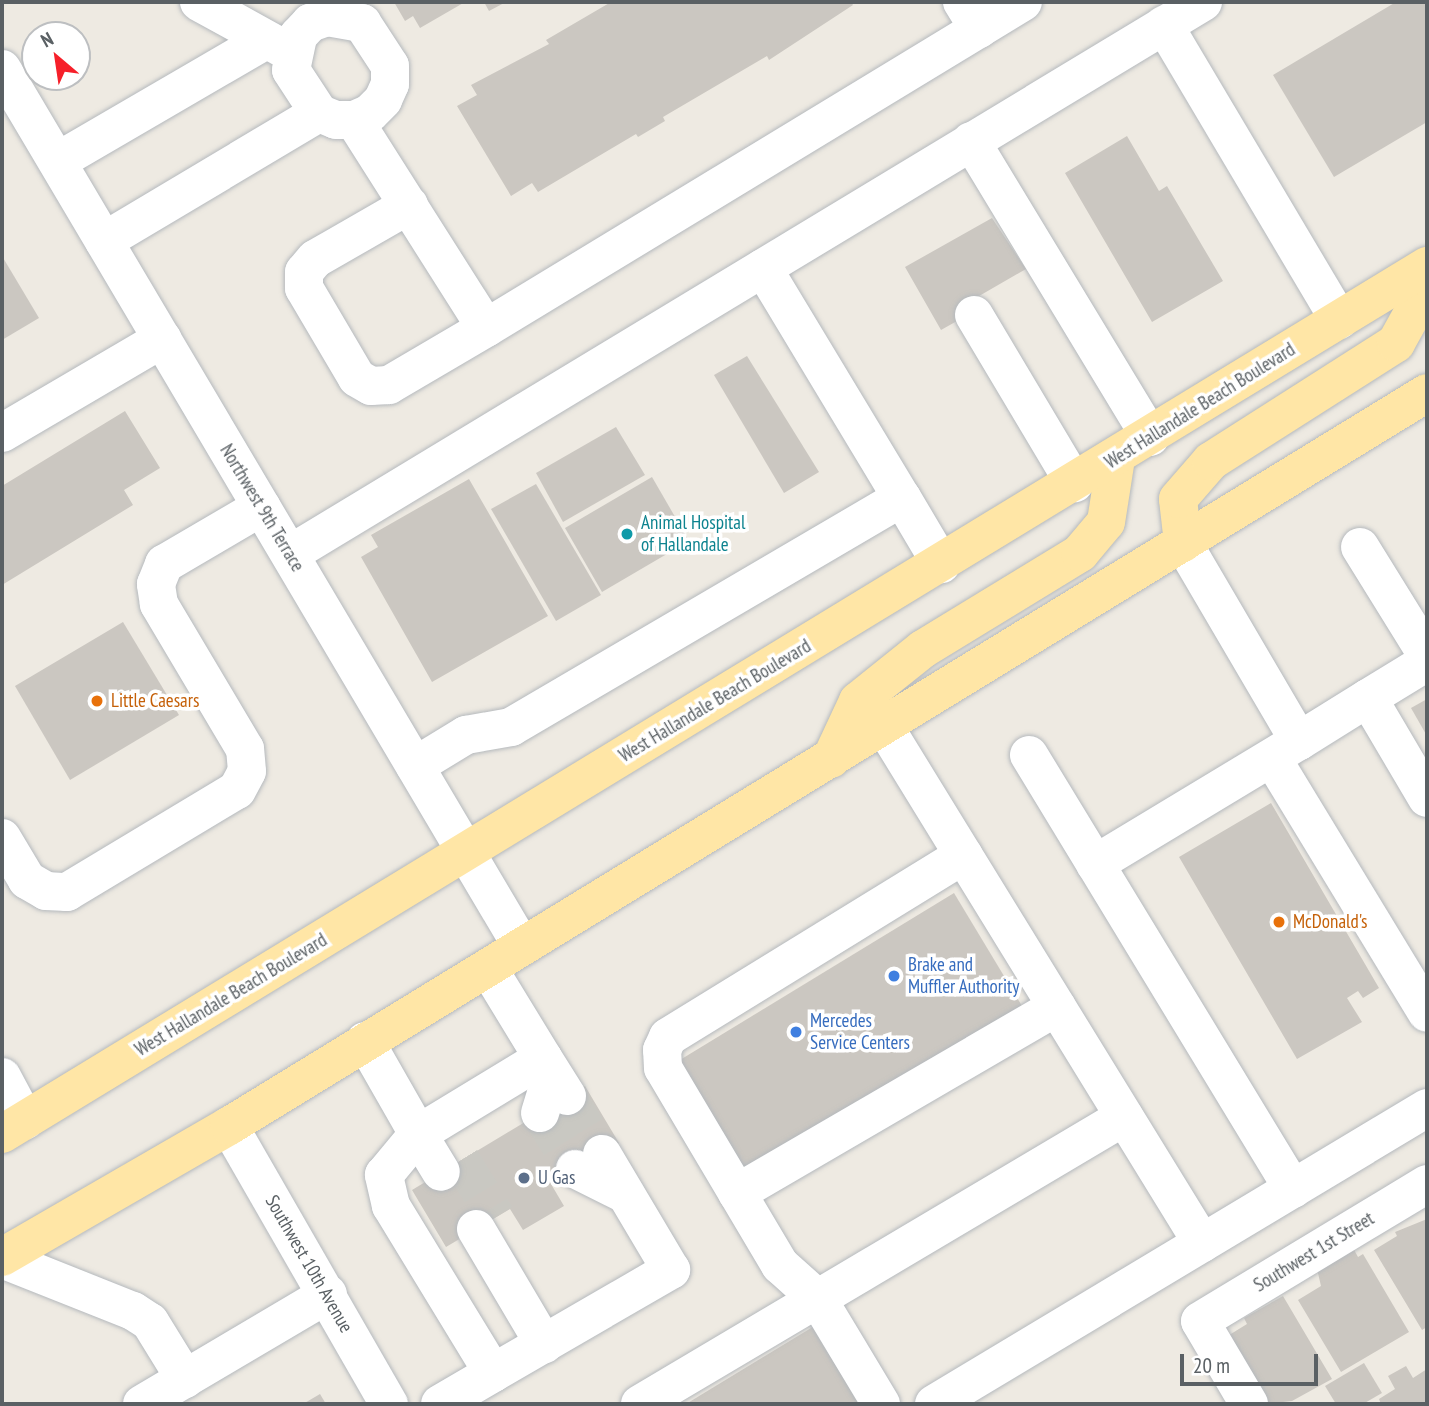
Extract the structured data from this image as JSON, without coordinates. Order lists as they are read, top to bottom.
{
  "streets": {
    "main road": ["West Hallandale Beach Boulevard"],
    "street": ["Northwest 9th Terrace", "Southwest 1st Street", "Southwest 10th Avenue"]
  },
  "crossings": [
    ["West Hallandale Beach Boulevard", "Northwest 9th Terrace"]
  ],
  "places": [
    "Animal Hospital of Hallandale",
    "Little Caesars",
    "McDonald's",
    "Brake and Muffler Authority",
    "Mercedes Service Centers",
    "U Gas"
  ],
  "scale_bar": "20 m",
  "north": "top left"
}
